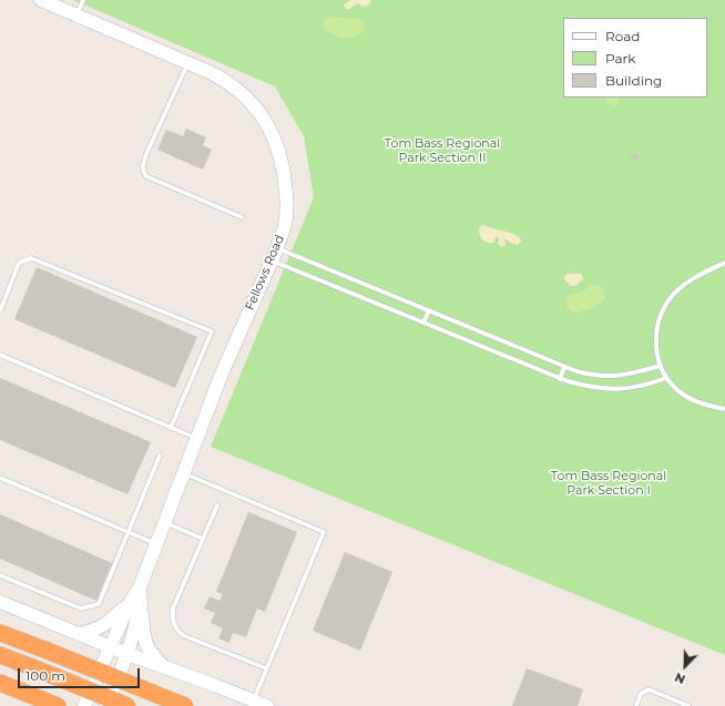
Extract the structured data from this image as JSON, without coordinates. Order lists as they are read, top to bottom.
{
  "streets": {
    "street": ["Fellows Road"]
  },
  "parks": ["Tom Bass Regional Park Section II", "Tom Bass Regional Park Section I"],
  "legend": ["Road", "Park", "Building"],
  "scale_bar": "100 m",
  "north": "bottom left"
}
